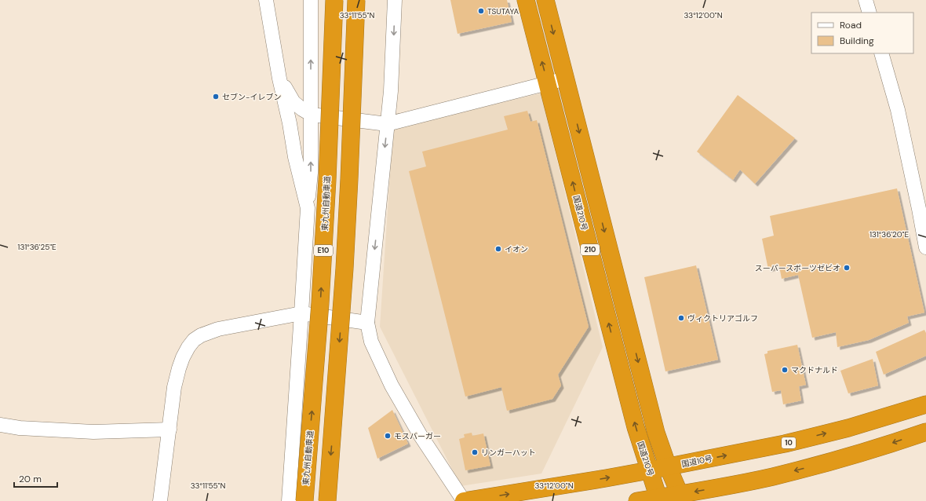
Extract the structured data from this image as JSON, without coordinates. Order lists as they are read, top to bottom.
{
  "streets": {
    "highway": [
      "東九州自動車道",
      "国道210号",
      "210",
      "E10",
      "10",
      "国道10号"
    ]
  },
  "crossings": [
    ["国道210号", "国道10号"],
    ["210", "国道10号"]
  ],
  "places": [
    "TSUTAYA",
    "セブン-イレブン",
    "イオン",
    "スーパースポーツゼビオ",
    "ヴィクトリアゴルフ",
    "マクドナルド",
    "モスバーガー",
    "リンガーハット"
  ],
  "legend": ["Road", "Building"],
  "scale_bar": "20 m",
  "coordinates": [
    "33°11'55\"N",
    "33°12'00\"N",
    "131°36'20\"E",
    "131°36'25\"E"
  ]
}
